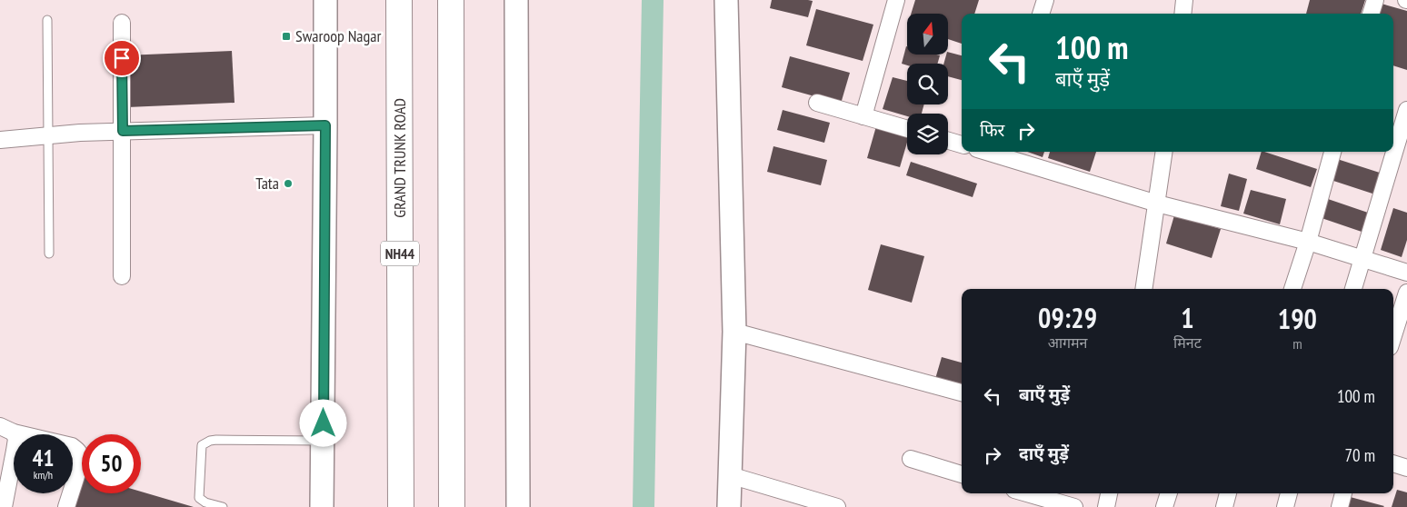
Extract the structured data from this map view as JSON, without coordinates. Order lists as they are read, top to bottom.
{
  "streets": {
    "highway": ["GRAND TRUNK ROAD", "NH44"]
  },
  "places": {
    "transit": ["Swaroop Nagar"],
    "other": ["Tata"]
  },
  "north": "top",
  "page": {
    "turn": ["100 m", "बाएँ मुड़ें"],
    "then": "फिर",
    "eta": [
      "09:29",
      "आगमन",
      "1",
      "मिनट",
      "190",
      "m"
    ],
    "list": [
      {
        "name": "बाएँ मुड़ें",
        "value": "100 m"
      },
      {
        "name": "दाएँ मुड़ें",
        "value": "70 m"
      }
    ],
    "speed": "41 km/h",
    "limit": "50"
  }
}
